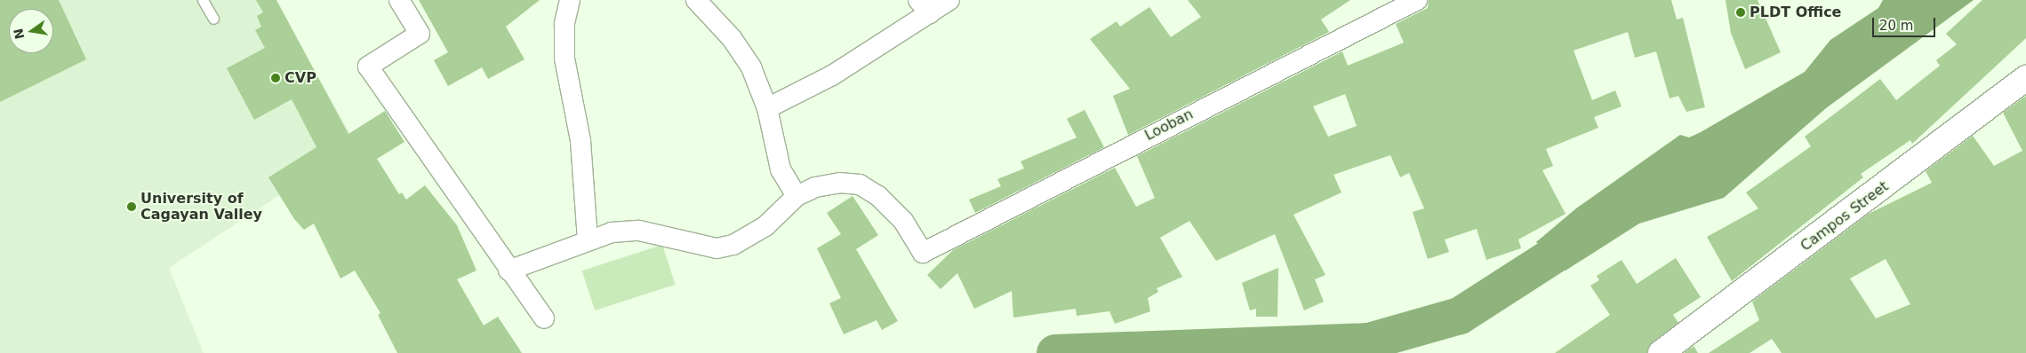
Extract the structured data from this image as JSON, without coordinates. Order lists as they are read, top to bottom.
{
  "streets": {
    "street": ["Looban", "Campos Street"]
  },
  "places": ["PLDT Office", "CVP", "University of Cagayan Valley"],
  "scale_bar": "20 m",
  "north": "left"
}
